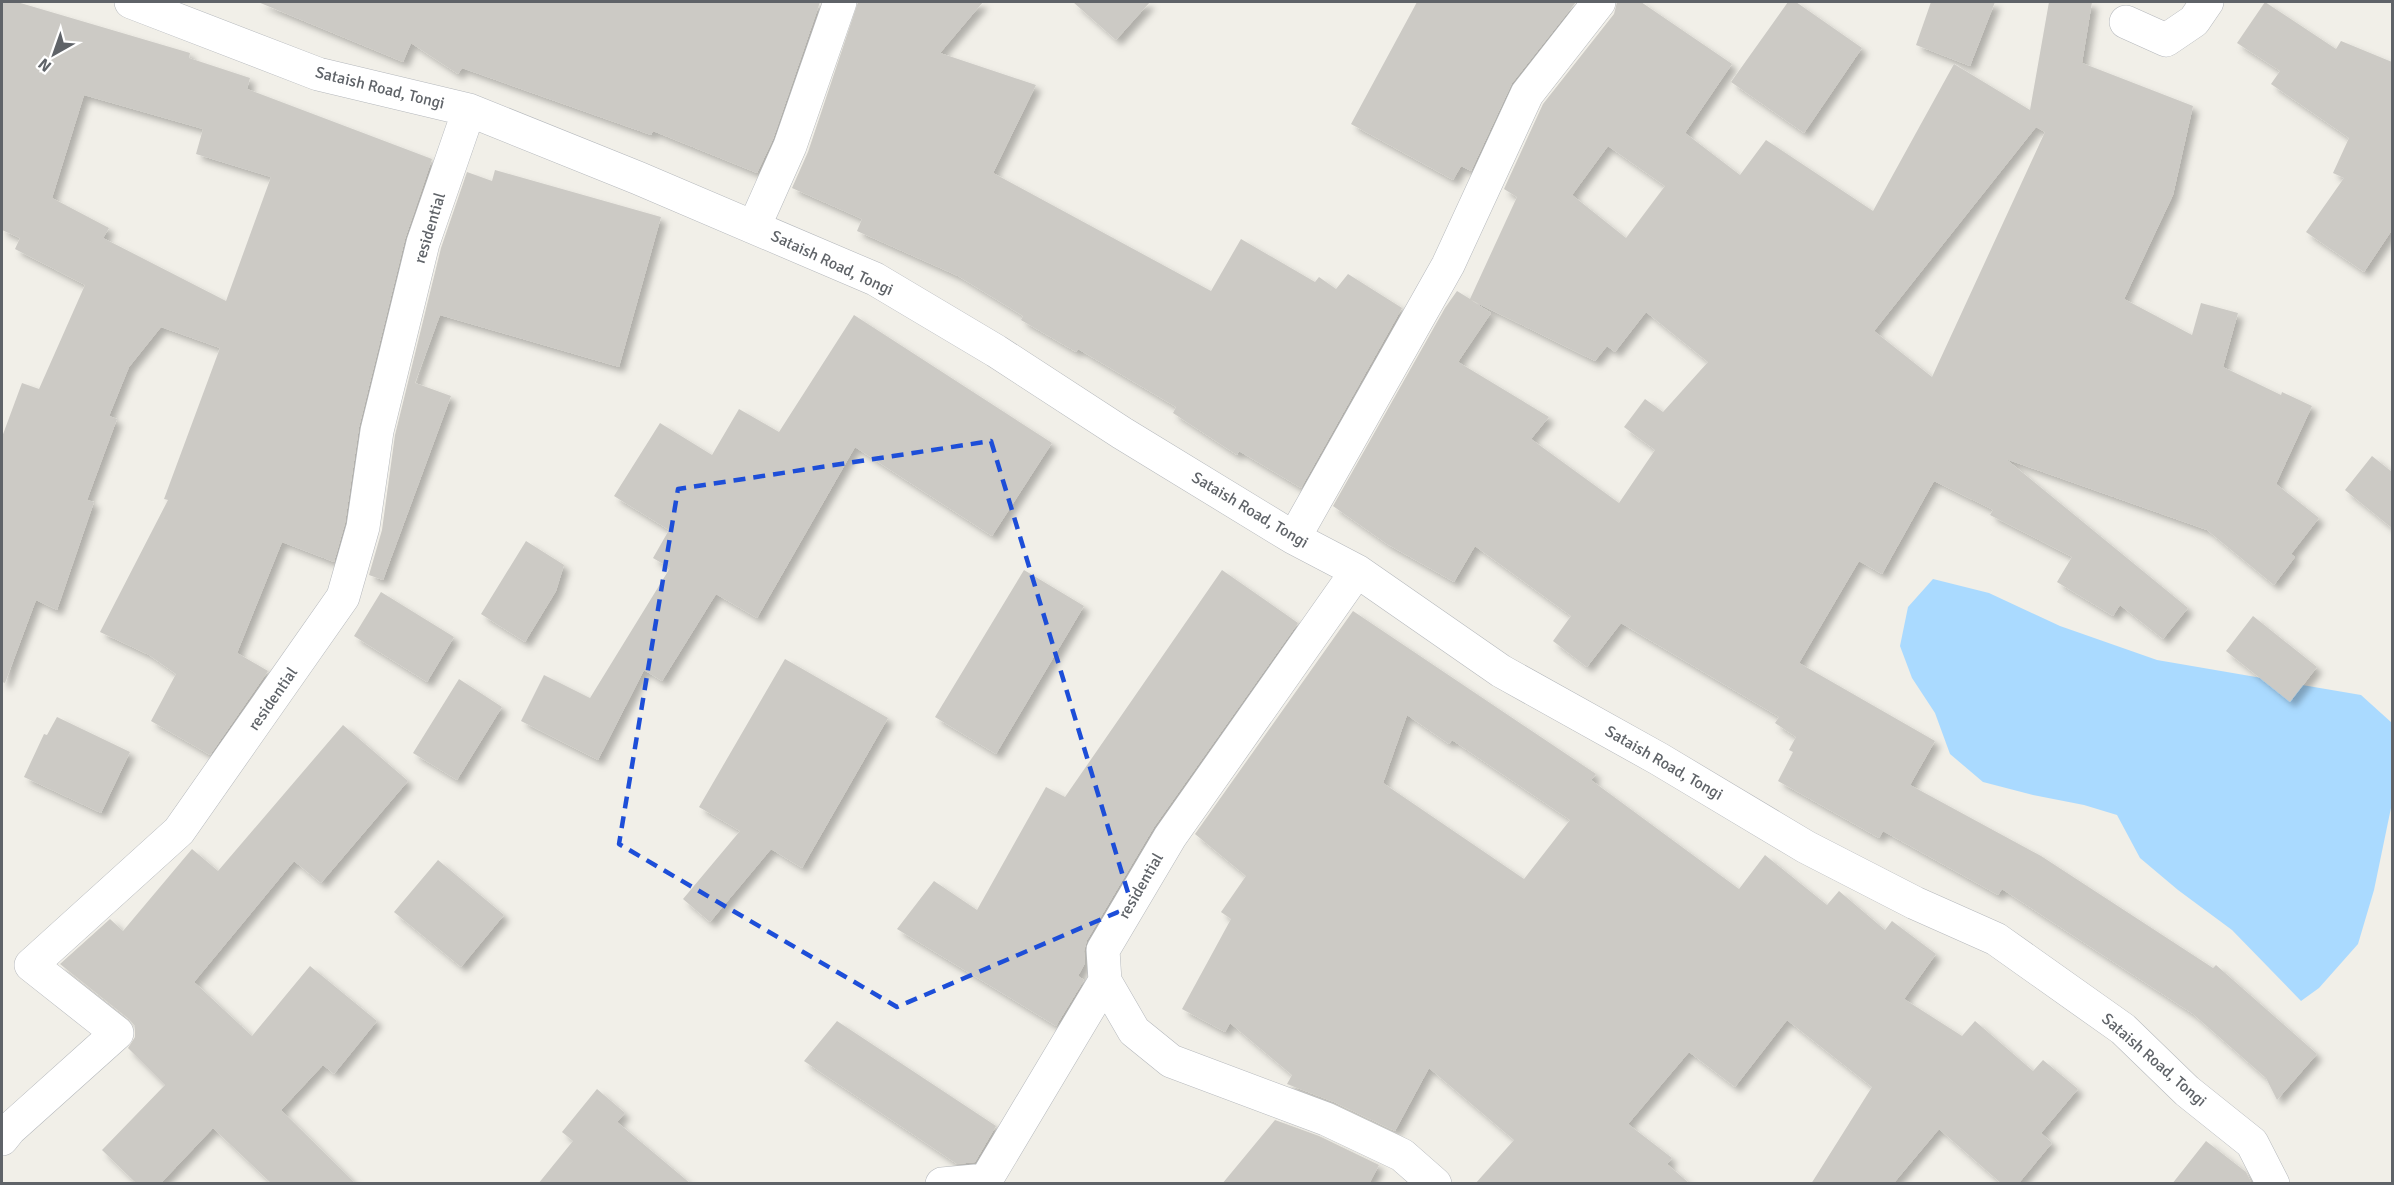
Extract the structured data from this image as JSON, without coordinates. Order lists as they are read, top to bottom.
{
  "streets": {
    "street": ["Sataish Road, Tongi", "residential"]
  },
  "crossings": [
    ["Sataish Road, Tongi", "residential"]
  ],
  "north": "bottom left"
}
